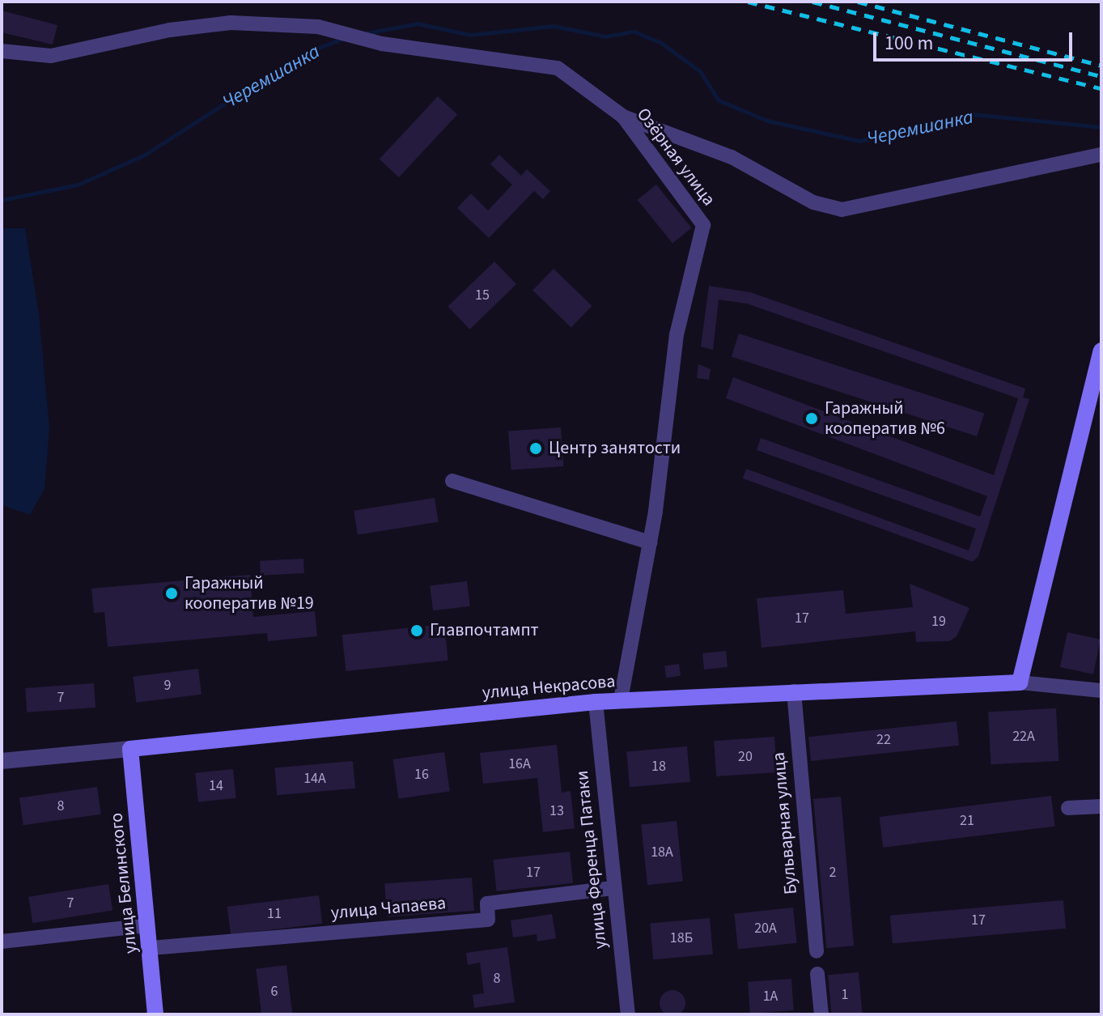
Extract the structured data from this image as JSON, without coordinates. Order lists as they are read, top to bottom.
{
  "streets": {
    "main road": ["улица Некрасова", "улица Белинского"],
    "street": [
      "Озёрная улица",
      "Бульварная улица",
      "улица Ференца Патаки",
      "улица Чапаева"
    ]
  },
  "crossings": [
    ["Озёрная улица", "улица Некрасова"],
    ["улица Некрасова", "Бульварная улица"],
    ["улица Некрасова", "улица Ференца Патаки"],
    ["улица Некрасова", "улица Белинского"],
    ["улица Ференца Патаки", "улица Чапаева"],
    ["улица Белинского", "улица Чапаева"]
  ],
  "water": ["Черемшанка"],
  "places": [
    "Гаражный кооператив №6",
    "Центр занятости",
    "Гаражный кооператив №19",
    "Главпочтампт"
  ],
  "house_numbers": [
    "15",
    "17",
    "19",
    "9",
    "7",
    "22А",
    "22",
    "20",
    "16А",
    "18",
    "16",
    "14А",
    "14",
    "8",
    "13",
    "21",
    "18А",
    "17",
    "2",
    "7",
    "11",
    "17",
    "20А",
    "18Б",
    "8",
    "6",
    "1",
    "1А"
  ],
  "scale_bar": "100 m"
}
